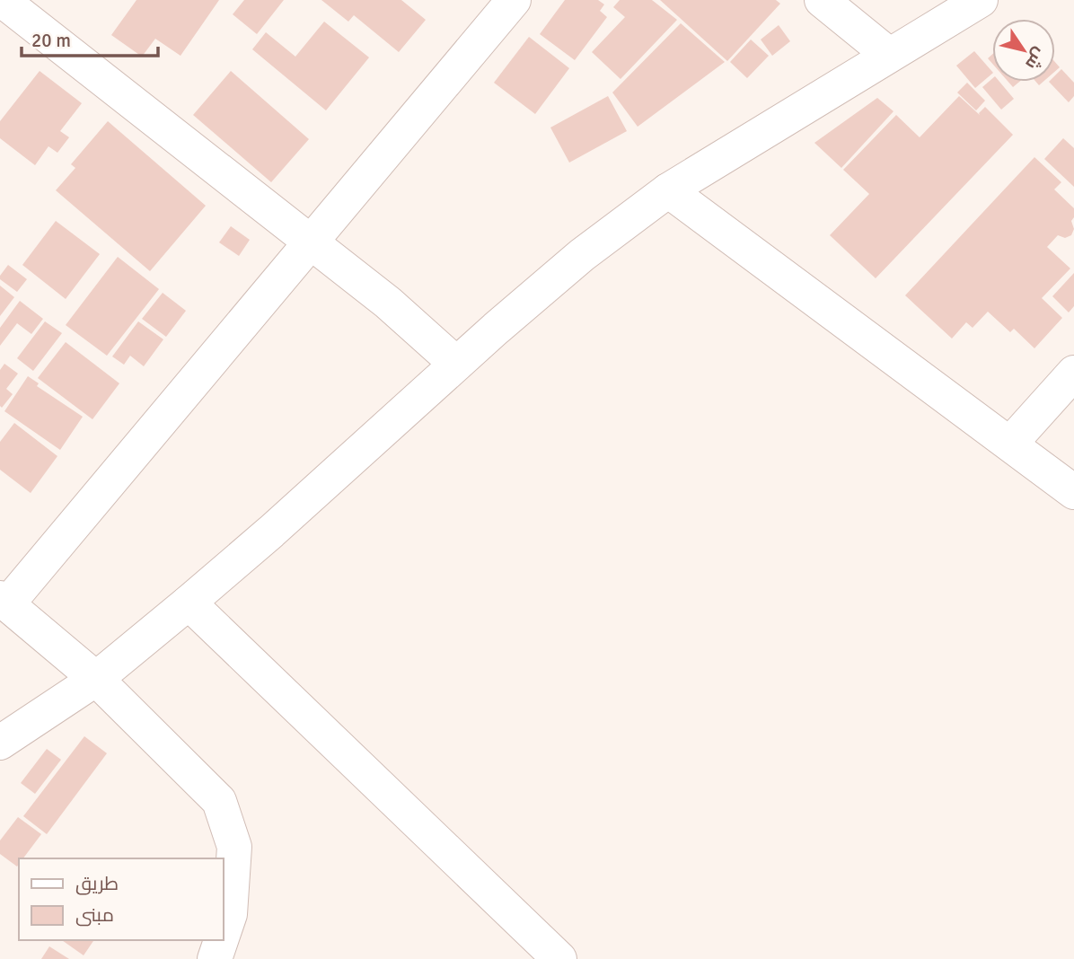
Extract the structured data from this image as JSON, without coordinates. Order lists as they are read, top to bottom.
{
  "legend": ["طريق", "مبنى"],
  "scale_bar": "20 m",
  "north": "bottom right"
}
